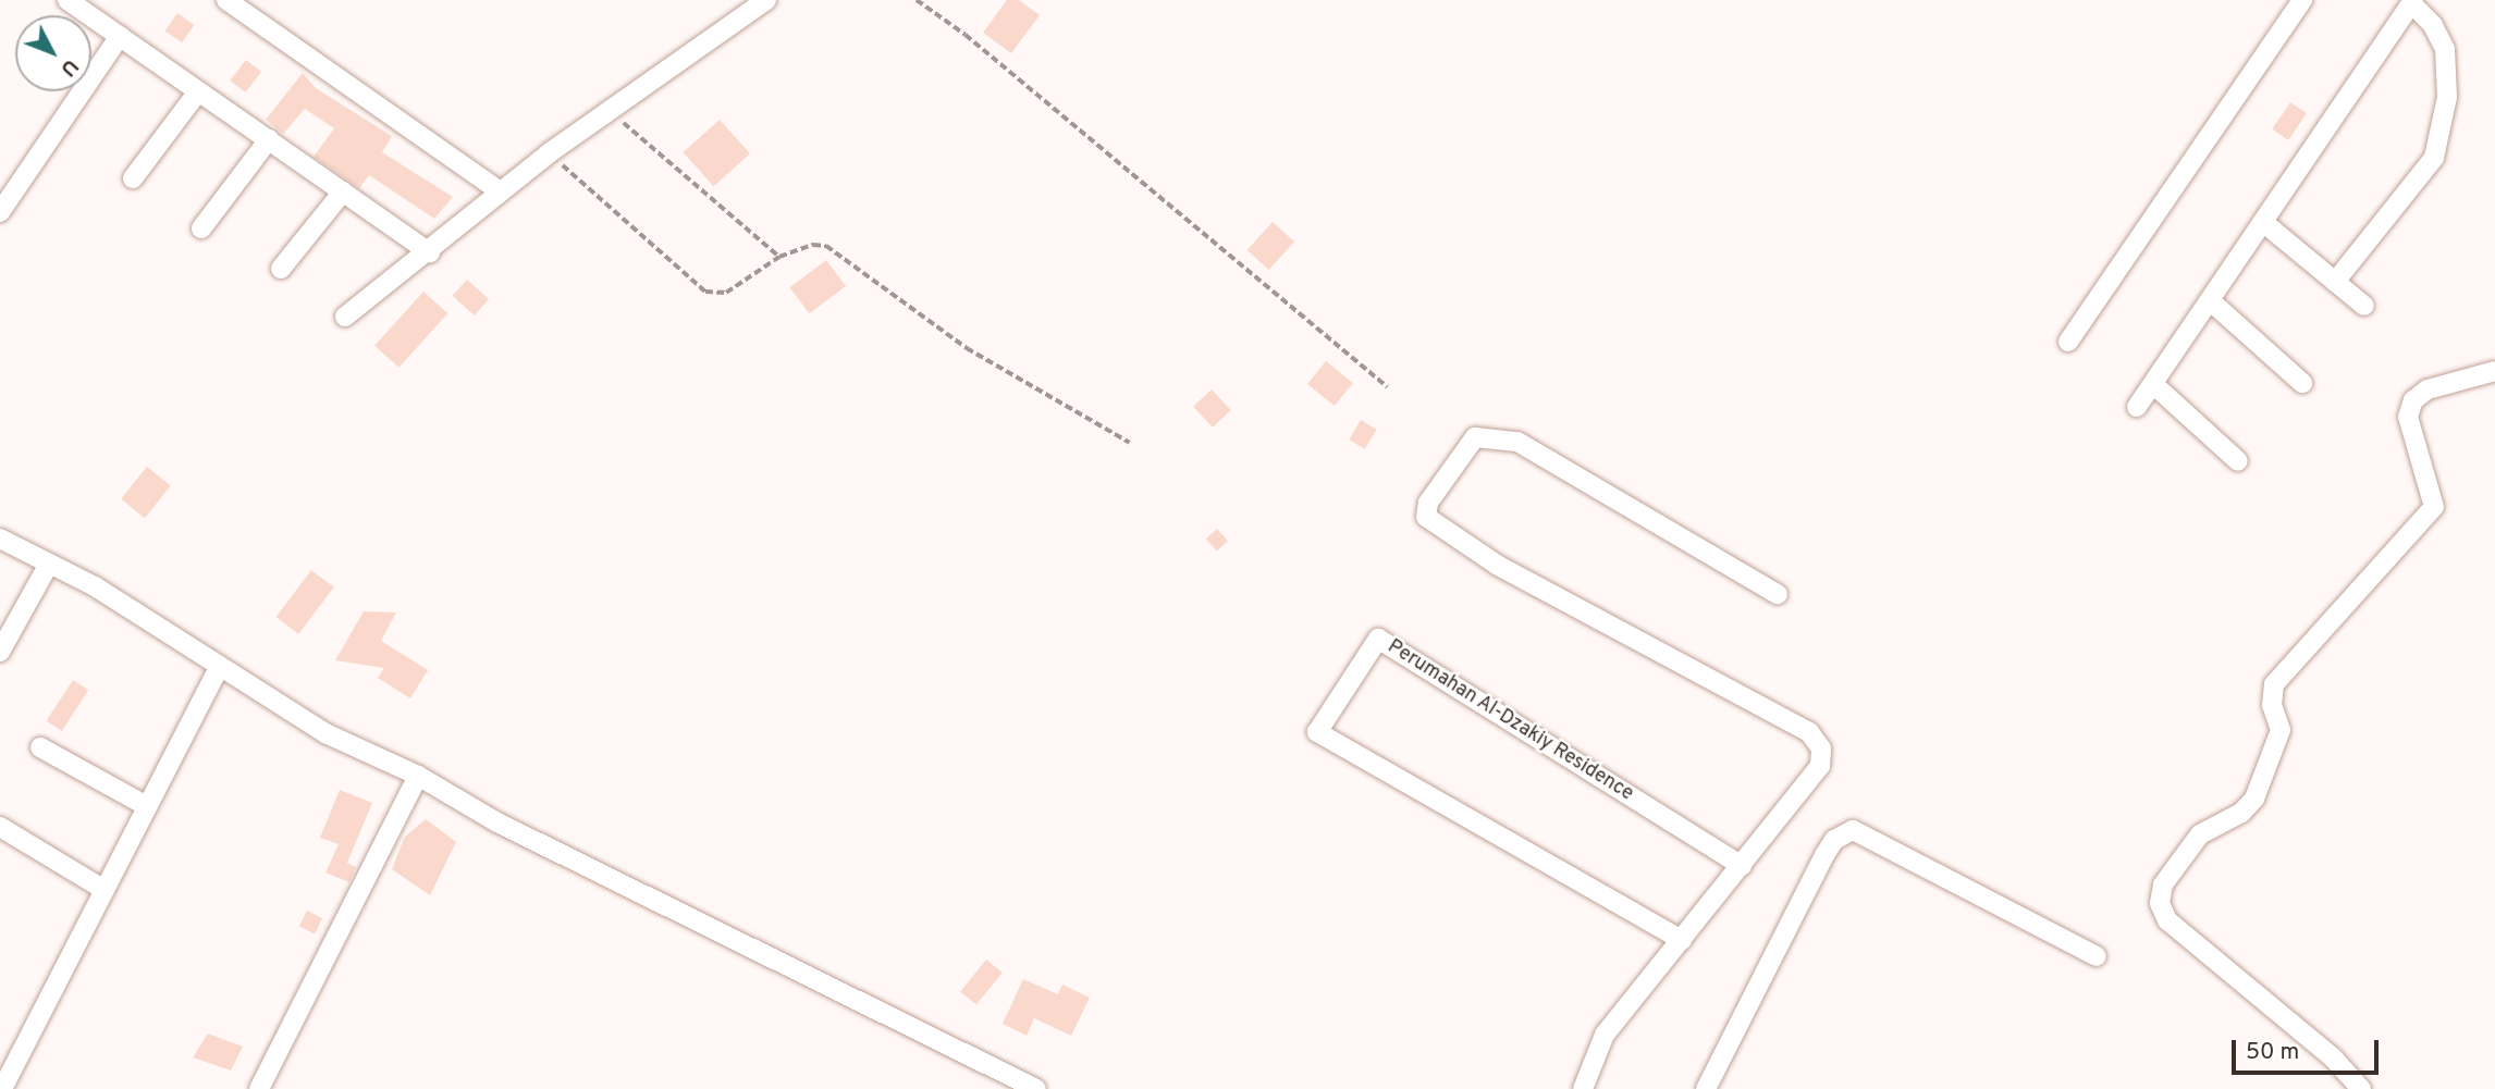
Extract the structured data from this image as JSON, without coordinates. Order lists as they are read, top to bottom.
{
  "streets": {
    "street": ["Perumahan Al-Dzakiy Residence"]
  },
  "scale_bar": "50 m",
  "north": "bottom right"
}
